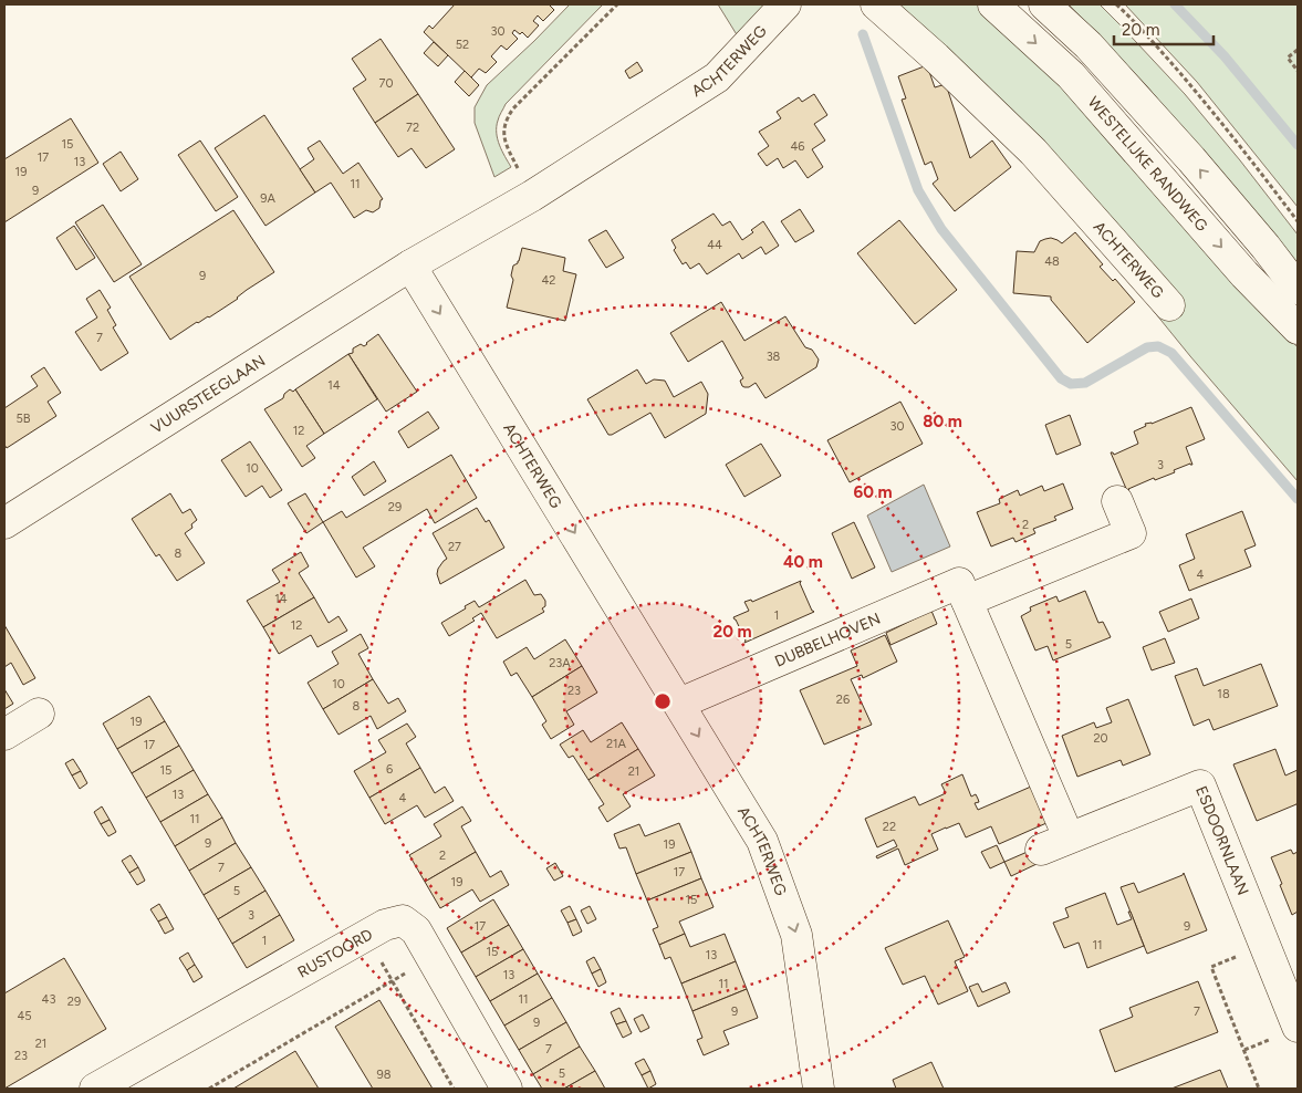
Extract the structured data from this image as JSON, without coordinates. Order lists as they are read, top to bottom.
{
  "streets": {
    "street": [
      "ACHTERWEG",
      "WESTELIJKE RANDWEG",
      "VUURSTEEGLAAN",
      "DUBBELHOVEN",
      "ESDOORNLAAN",
      "RUSTOORD"
    ]
  },
  "crossings": [
    ["ACHTERWEG", "VUURSTEEGLAAN"],
    ["ACHTERWEG", "DUBBELHOVEN"],
    ["DUBBELHOVEN", "ESDOORNLAAN"]
  ],
  "one_way": ["ACHTERWEG"],
  "house_numbers": [
    "30",
    "52",
    "70",
    "72",
    "15",
    "46",
    "17",
    "13",
    "19",
    "11",
    "9",
    "9A",
    "44",
    "48",
    "9",
    "42",
    "7",
    "38",
    "14",
    "5B",
    "30",
    "12",
    "3",
    "10",
    "29",
    "2",
    "27",
    "8",
    "4",
    "14",
    "1",
    "12",
    "5",
    "23A",
    "10",
    "23",
    "18",
    "26",
    "8",
    "19",
    "20",
    "21A",
    "17",
    "6",
    "15",
    "21",
    "13",
    "4",
    "11",
    "22",
    "9",
    "19",
    "2",
    "7",
    "17",
    "19",
    "5",
    "15",
    "3",
    "17",
    "9",
    "1",
    "11",
    "15",
    "13",
    "13",
    "11",
    "43",
    "11",
    "29",
    "9",
    "7",
    "45",
    "9",
    "21",
    "7",
    "23",
    "5",
    "98"
  ],
  "scale_bar": "20 m",
  "rings": [
    "80 m",
    "60 m",
    "40 m",
    "20 m"
  ]
}
